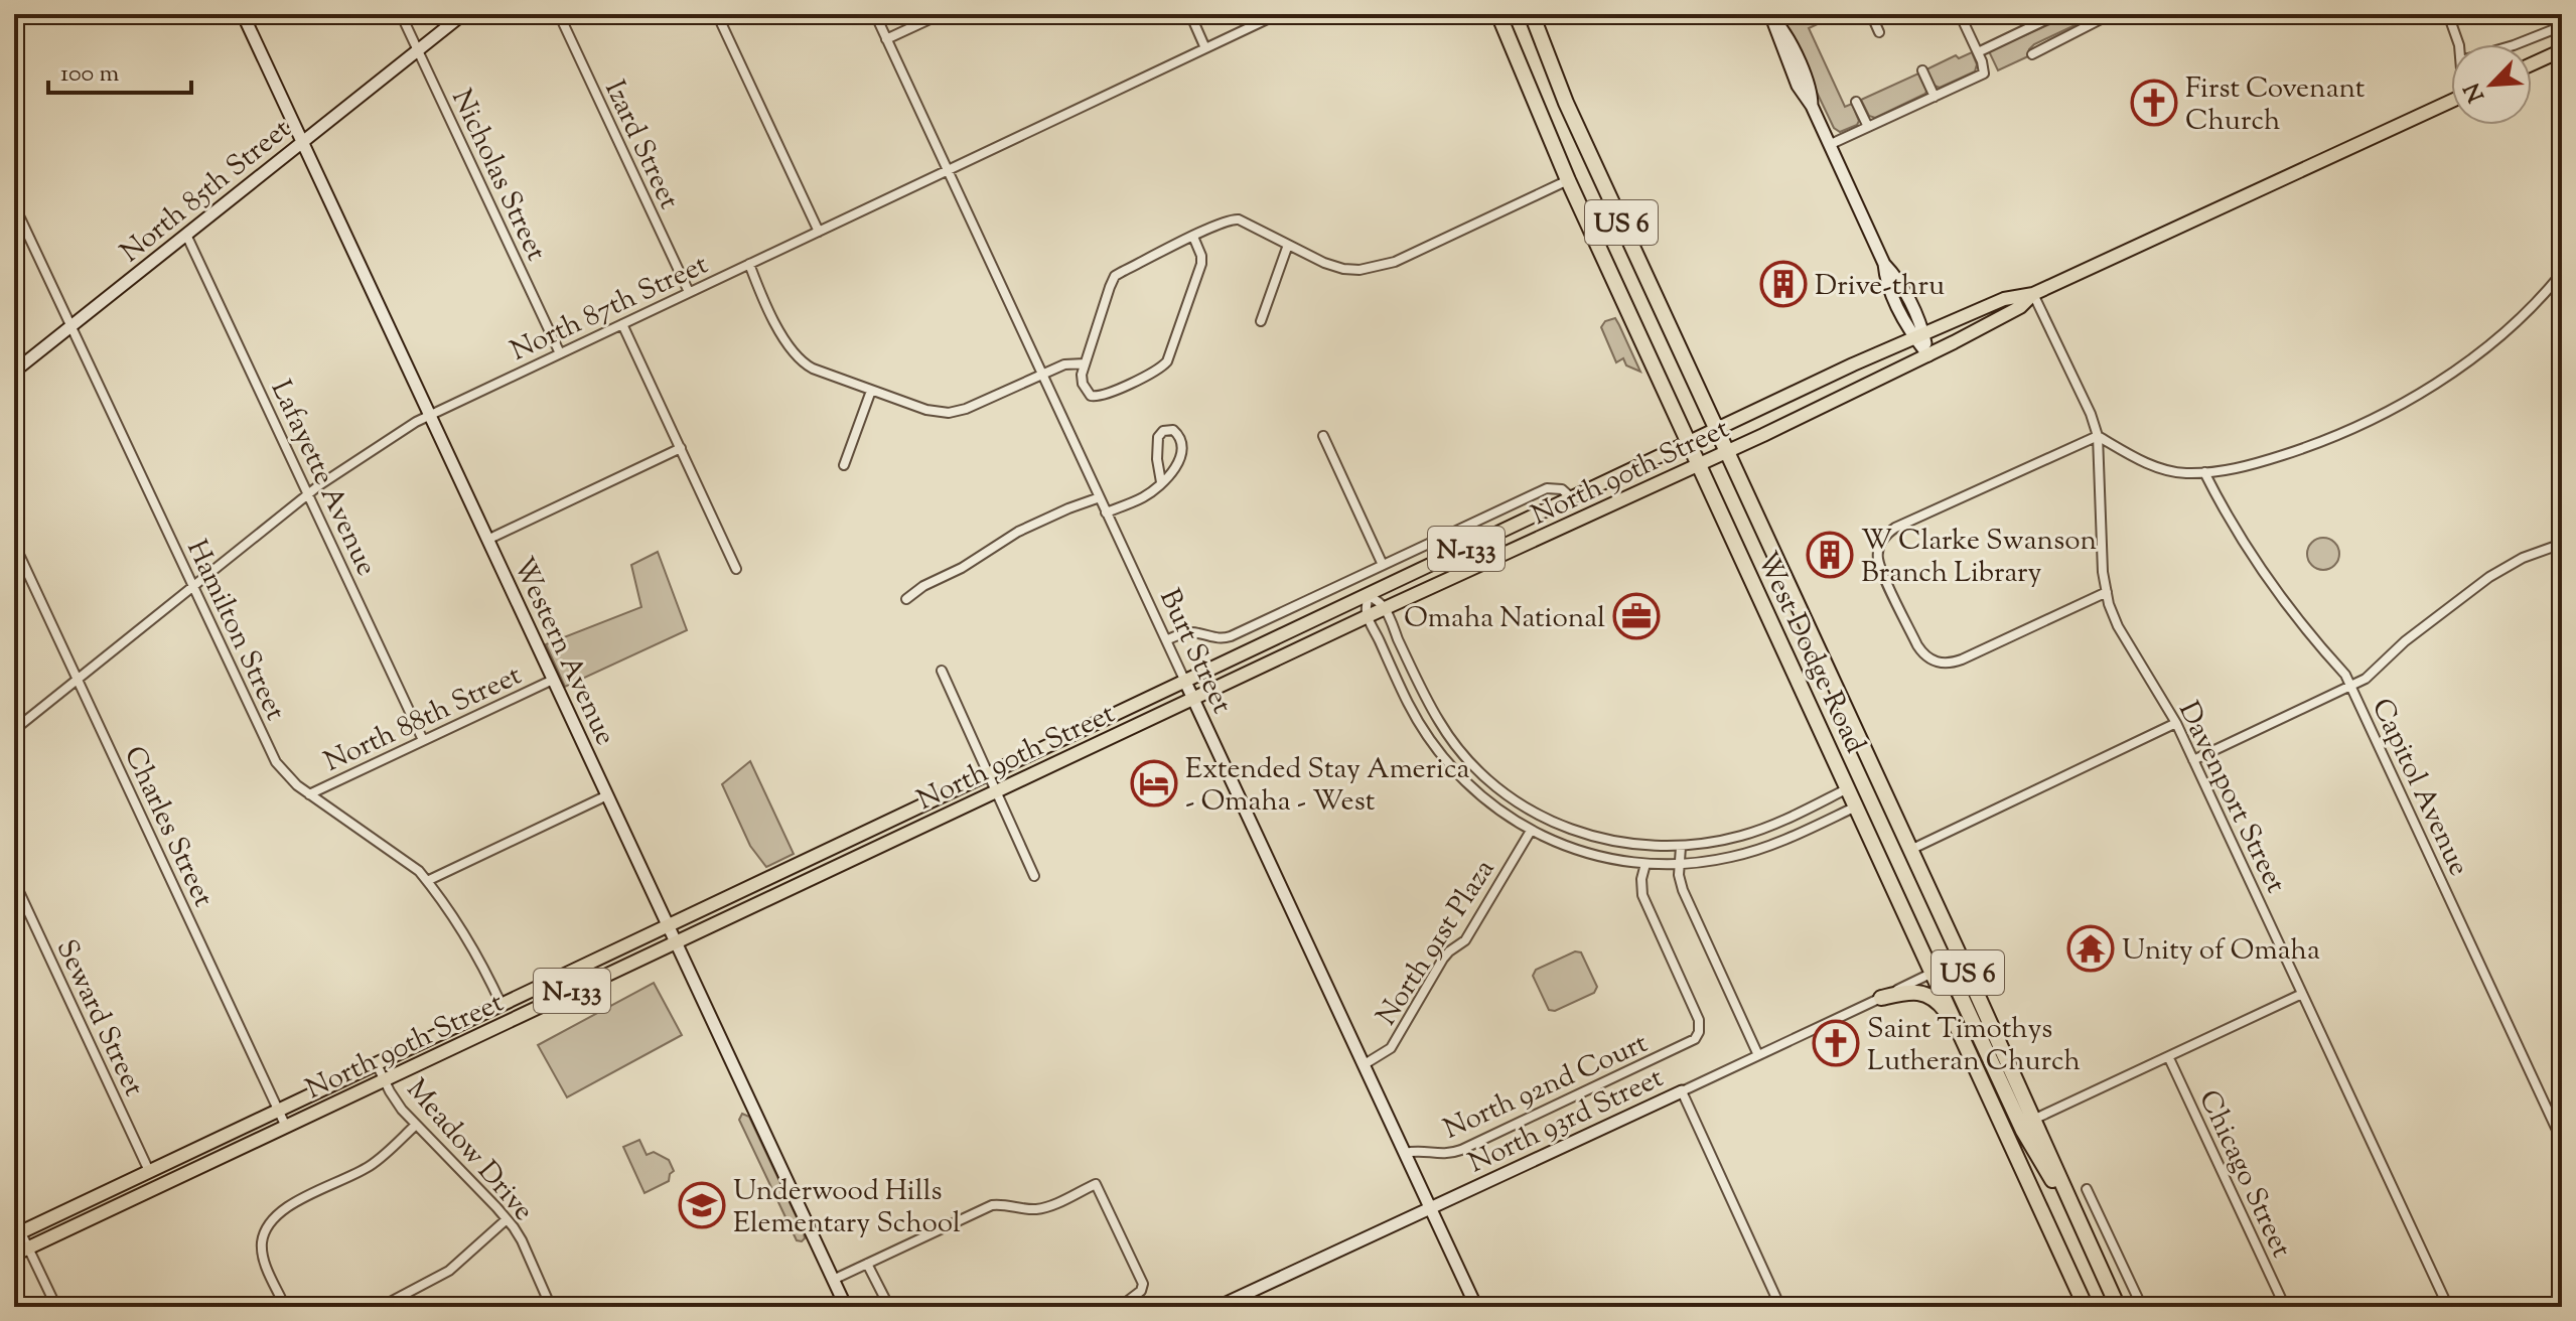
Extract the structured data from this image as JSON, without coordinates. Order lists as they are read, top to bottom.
{
  "streets": {
    "highway": ["US 6", "West Dodge Road"],
    "main road": ["North 90th Street", "N-133"],
    "street": [
      "Izard Street",
      "Nicholas Street",
      "North 85th Street",
      "North 87th Street",
      "Lafayette Avenue",
      "Hamilton Street",
      "Western Avenue",
      "Burt Street",
      "North 88th Street",
      "Capitol Avenue",
      "Davenport Street",
      "Charles Street",
      "North 91st Plaza",
      "Seward Street",
      "North 92nd Court",
      "North 93rd Street",
      "Meadow Drive",
      "Chicago Street"
    ]
  },
  "crossings": [
    ["Izard Street", "North 87th Street"],
    ["Nicholas Street", "North 85th Street"],
    ["Nicholas Street", "North 87th Street"],
    ["North 85th Street", "Lafayette Avenue"],
    ["North 85th Street", "Hamilton Street"],
    ["North 85th Street", "Western Avenue"],
    ["North 87th Street", "Lafayette Avenue"],
    ["North 87th Street", "Hamilton Street"],
    ["North 87th Street", "Western Avenue"],
    ["North 87th Street", "Burt Street"],
    ["North 87th Street", "Charles Street"],
    ["North 90th Street", "Hamilton Street"],
    ["North 90th Street", "Western Avenue"],
    ["North 90th Street", "Burt Street"],
    ["North 90th Street", "West Dodge Road"],
    ["North 90th Street", "Davenport Street"],
    ["North 90th Street", "Charles Street"],
    ["North 90th Street", "Seward Street"],
    ["North 90th Street", "Meadow Drive"],
    ["Lafayette Avenue", "North 88th Street"],
    ["Hamilton Street", "North 88th Street"],
    ["Western Avenue", "North 88th Street"],
    ["Burt Street", "North 91st Plaza"],
    ["Burt Street", "North 92nd Court"],
    ["Burt Street", "North 93rd Street"],
    ["West Dodge Road", "North 93rd Street"]
  ],
  "places": {
    "church": ["First Covenant Church", "Saint Timothys Lutheran Church"],
    "building": ["Drive-thru", "W Clarke Swanson Branch Library"],
    "office": ["Omaha National"],
    "hotel": ["Extended Stay America - Omaha - West"],
    "temple": ["Unity of Omaha"],
    "school or university": ["Underwood Hills Elementary School"]
  },
  "scale_bar": "100 m",
  "north": "bottom left"
}
